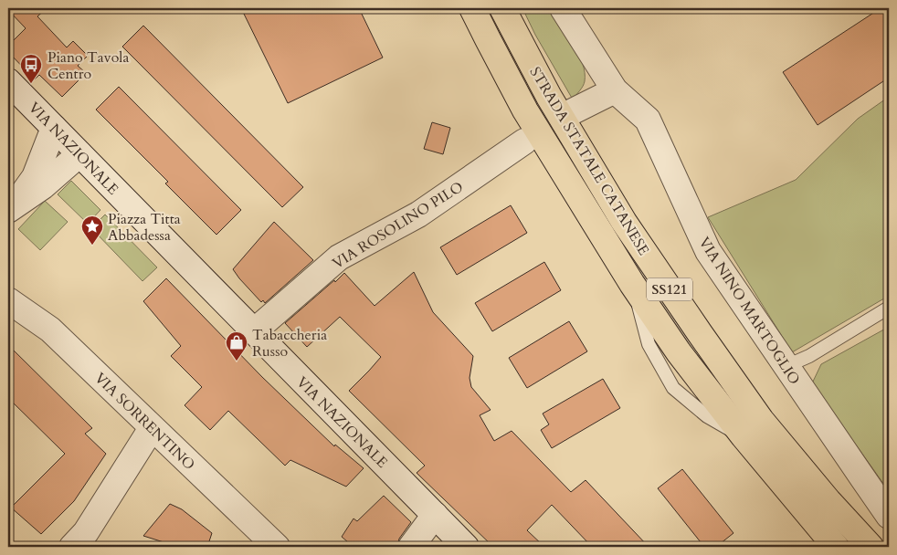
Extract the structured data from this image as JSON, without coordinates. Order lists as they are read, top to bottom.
{
  "streets": {
    "main road": ["STRADA STATALE CATANESE", "SS121"],
    "street": [
      "VIA NAZIONALE",
      "VIA ROSOLINO PILO",
      "VIA NINO MARTOGLIO",
      "VIA SORRENTINO"
    ]
  },
  "crossings": [
    ["VIA NAZIONALE", "VIA ROSOLINO PILO"]
  ],
  "places": {
    "bus stop": ["Piano Tavola Centro"],
    "place": ["Piazza Titta Abbadessa"],
    "shop": ["Tabaccheria Russo"]
  }
}
